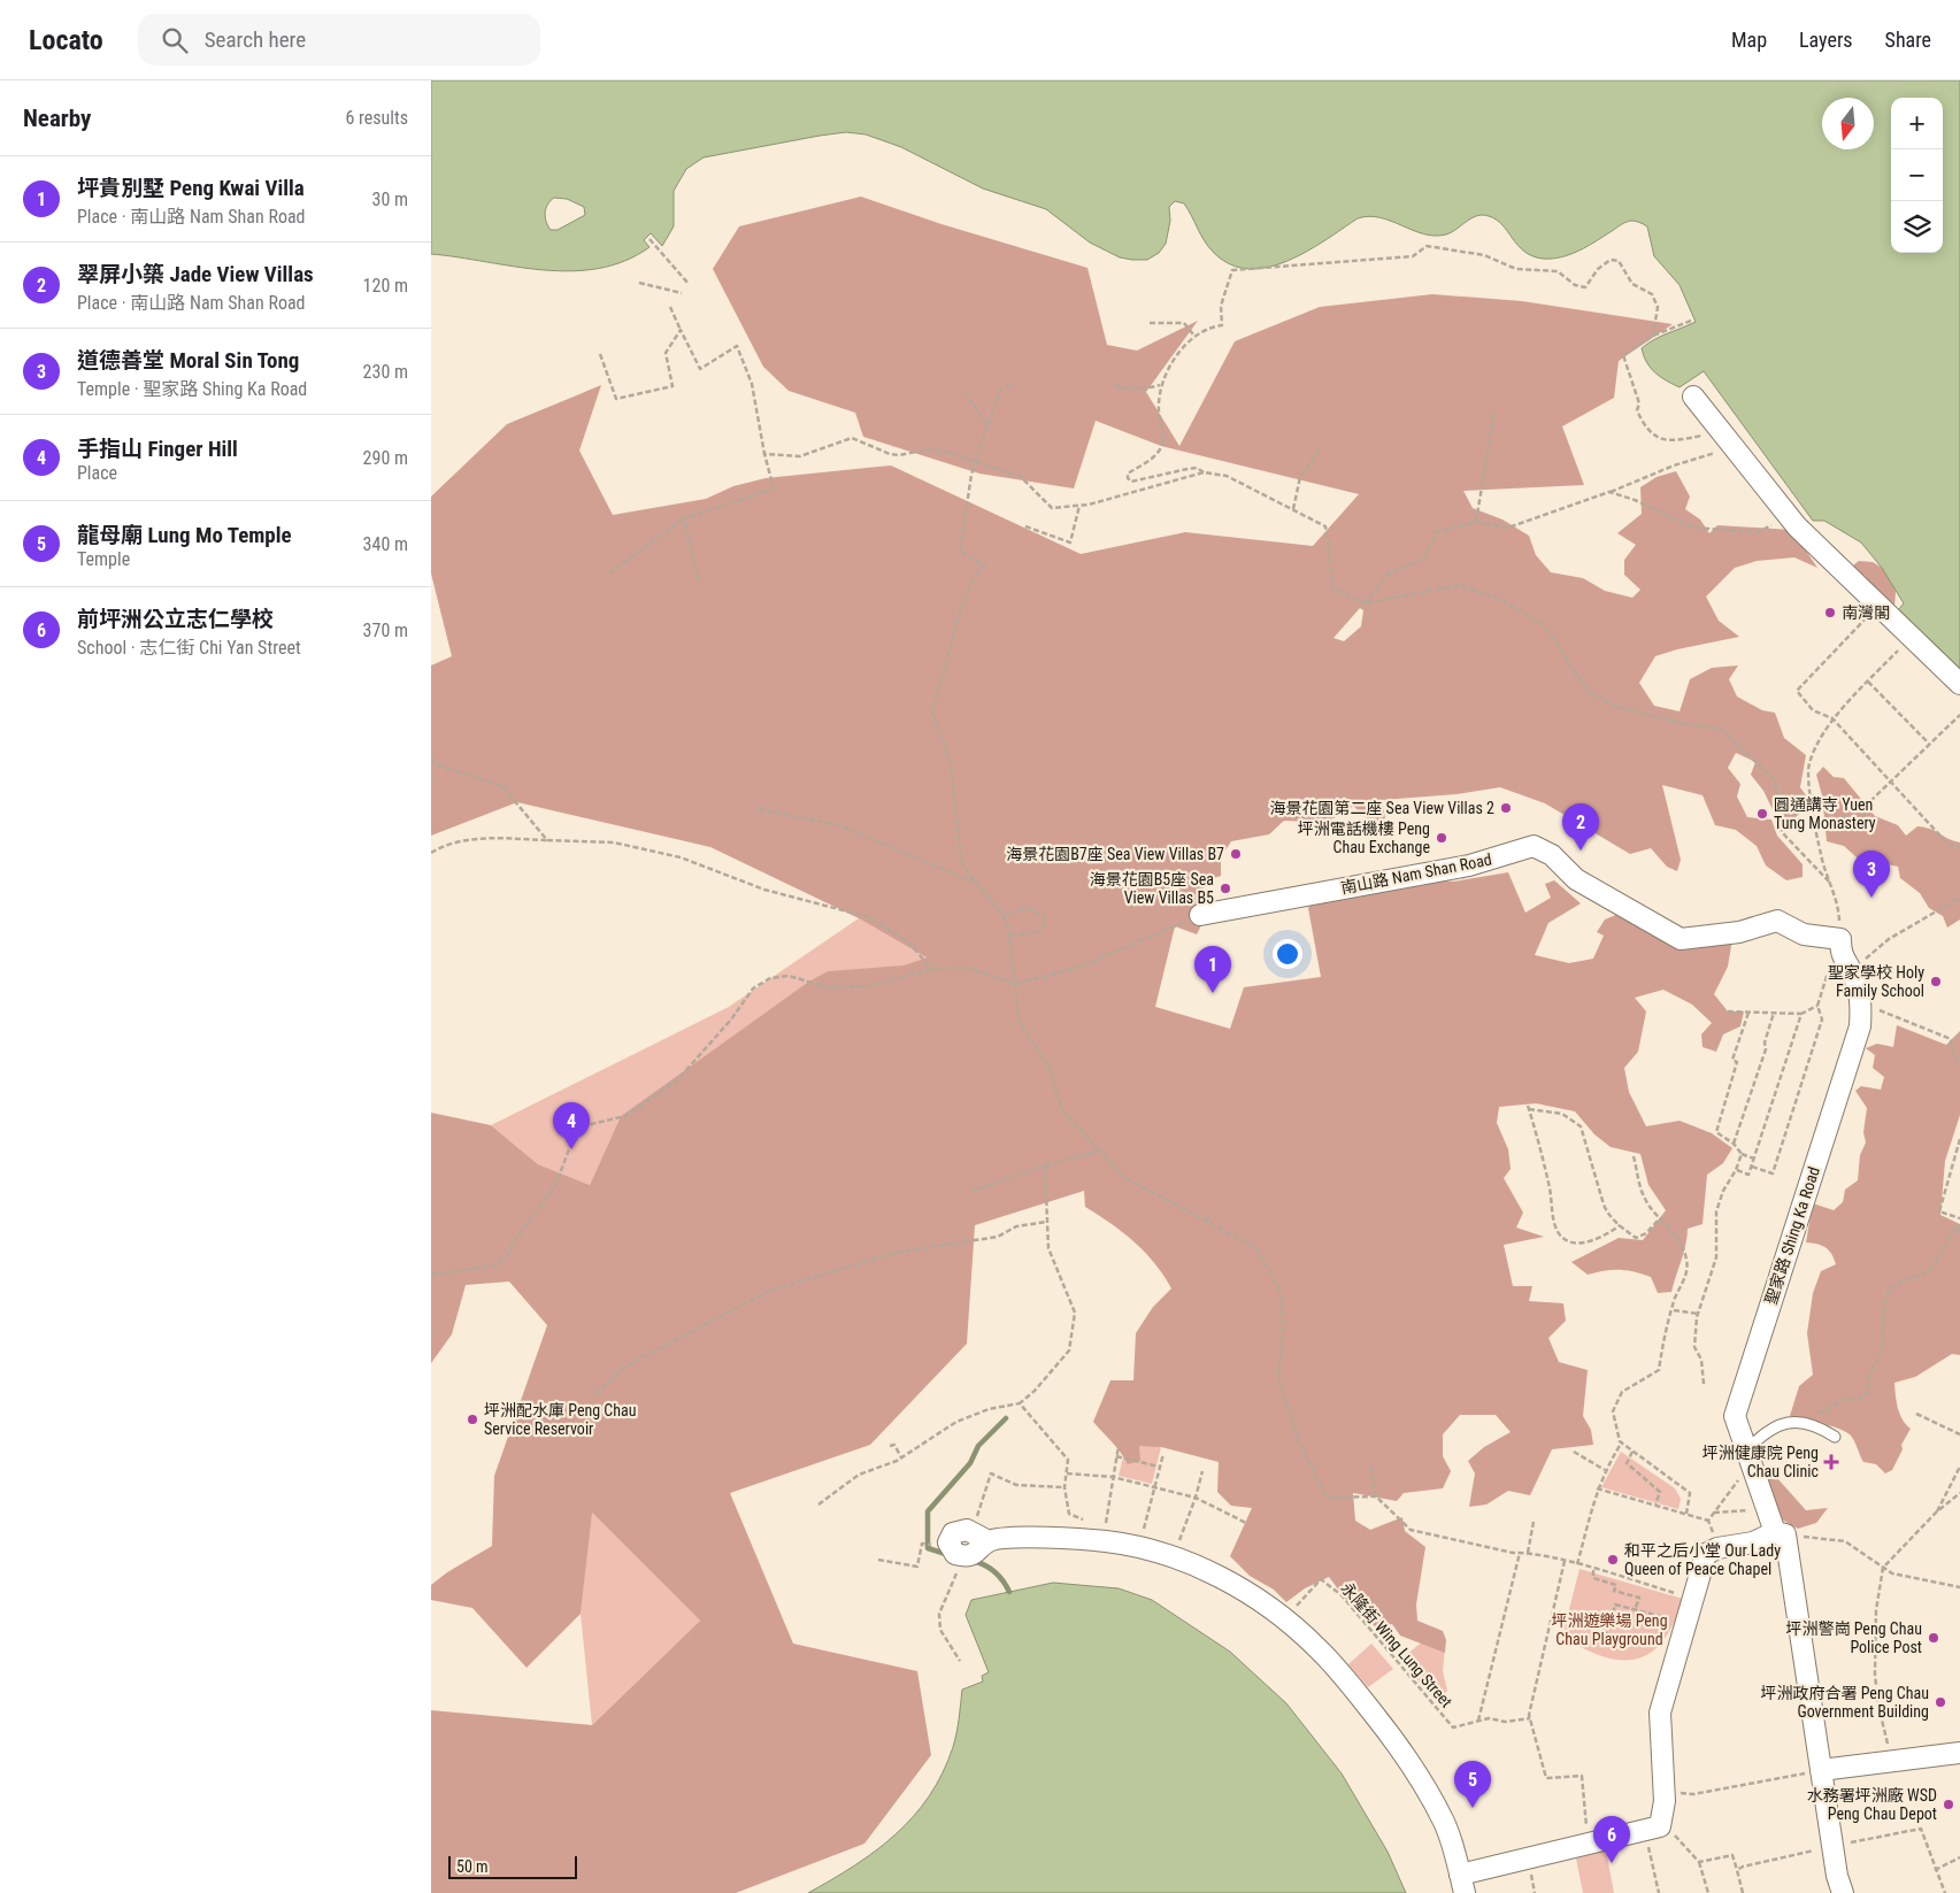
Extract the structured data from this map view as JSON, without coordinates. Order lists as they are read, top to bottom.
{
  "streets": {
    "street": ["南山路 Nam Shan Road", "聖家路 Shing Ka Road"],
    "path": ["永隆街 Wing Lung Street"]
  },
  "crossings": [
    ["南山路 Nam Shan Road", "聖家路 Shing Ka Road"]
  ],
  "parks": ["坪洲遊樂場 Peng Chau Playground"],
  "places": {
    "other": [
      "南灣閣",
      "海景花園第二座 Sea View Villas 2",
      "圓通講寺 Yuen Tung Monastery",
      "坪洲電話機樓 Peng Chau Exchange",
      "海景花園B7座 Sea View Villas B7",
      "海景花園B5座 Sea View Villas B5",
      "聖家學校 Holy Family School",
      "坪洲配水庫 Peng Chau Service Reservoir",
      "和平之后小堂 Our Lady Queen of Peace Chapel",
      "坪洲警崗 Peng Chau Police Post",
      "坪洲政府合署 Peng Chau Government Building",
      "水務署坪洲廠 WSD Peng Chau Depot"
    ],
    "health": ["坪洲健康院 Peng Chau Clinic"]
  },
  "scale_bar": "50 m",
  "north": "bottom",
  "page": {
    "header": "Locato",
    "search": "Search here",
    "nav": ["Map", "Layers", "Share"],
    "heading": ["Nearby", "6 results"],
    "map_buttons": ["+", "−"],
    "list": [
      {
        "mark": "1",
        "name": "坪貴別墅 Peng Kwai Villa",
        "note": "Place · 南山路 Nam Shan Road",
        "value": "30 m"
      },
      {
        "mark": "2",
        "name": "翠屏小築 Jade View Villas",
        "note": "Place · 南山路 Nam Shan Road",
        "value": "120 m"
      },
      {
        "mark": "3",
        "name": "道德善堂 Moral Sin Tong",
        "note": "Temple · 聖家路 Shing Ka Road",
        "value": "230 m"
      },
      {
        "mark": "4",
        "name": "手指山 Finger Hill",
        "note": "Place",
        "value": "290 m"
      },
      {
        "mark": "5",
        "name": "龍母廟 Lung Mo Temple",
        "note": "Temple",
        "value": "340 m"
      },
      {
        "mark": "6",
        "name": "前坪洲公立志仁學校",
        "note": "School · 志仁街 Chi Yan Street",
        "value": "370 m"
      }
    ],
    "pins": [
      "2",
      "3",
      "1",
      "4",
      "5",
      "6"
    ],
    "scale": "50 m"
  }
}
